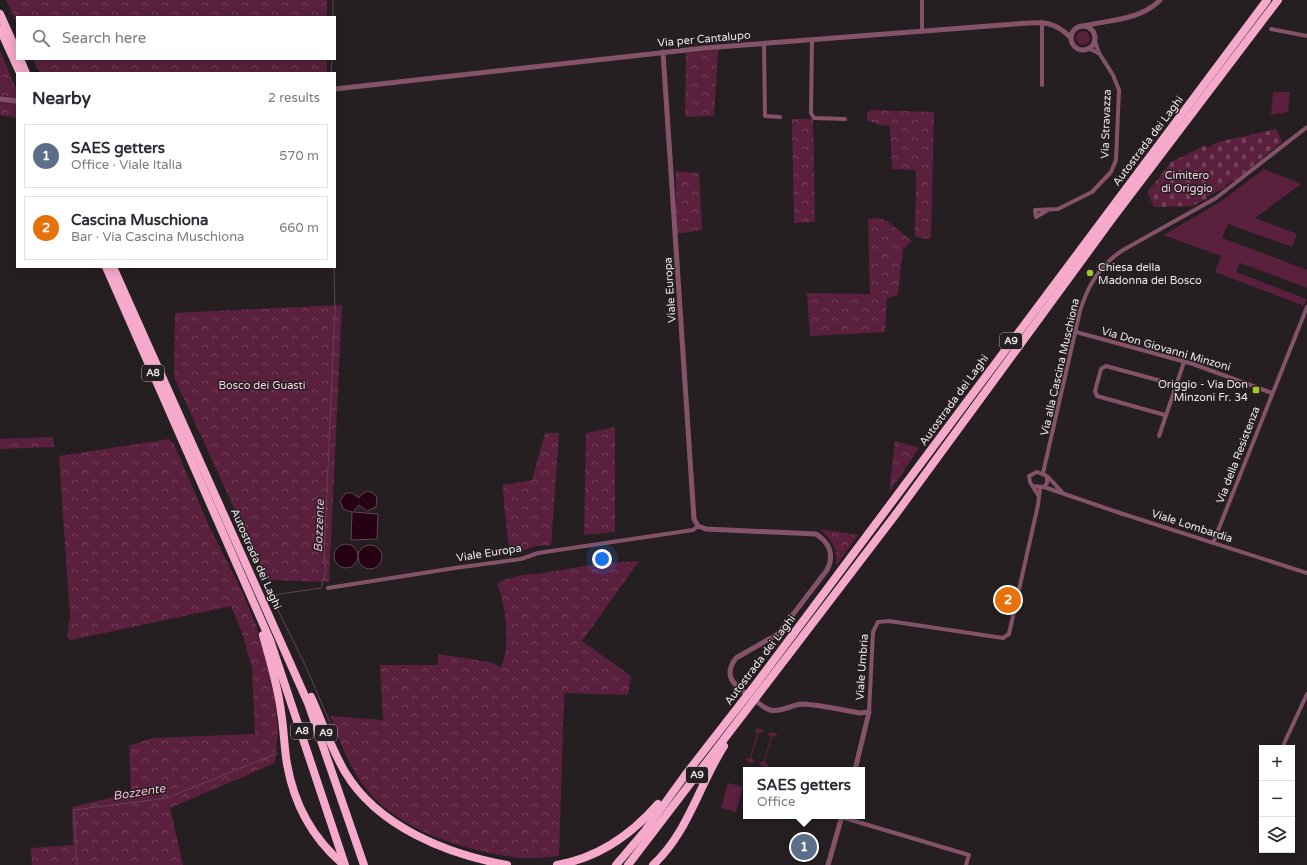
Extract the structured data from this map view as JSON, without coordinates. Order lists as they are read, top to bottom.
{
  "streets": {
    "highway": ["Autostrada dei Laghi", "A9", "A8"],
    "street": [
      "Via per Cantalupo",
      "Via Stravazza",
      "Viale Europa",
      "Via Don Giovanni Minzoni",
      "Via alla Cascina Muschiona",
      "Via della Resistenza",
      "Viale Lombardia",
      "Viale Umbria"
    ]
  },
  "crossings": [
    ["Via per Cantalupo", "Via Stravazza"],
    ["Via per Cantalupo", "Viale Europa"],
    ["Autostrada dei Laghi", "A9"],
    ["Viale Europa", "Viale Umbria"],
    ["Via Don Giovanni Minzoni", "Via alla Cascina Muschiona"],
    ["Via Don Giovanni Minzoni", "Via della Resistenza"],
    ["Via alla Cascina Muschiona", "Viale Lombardia"],
    ["Via della Resistenza", "Viale Lombardia"]
  ],
  "water": ["Bozzente"],
  "parks": ["Cimitero di Origgio", "Bosco dei Guasti"],
  "places": {
    "other": ["Chiesa della Madonna del Bosco"],
    "transit": ["Origgio - Via Don Minzoni Fr. 34"]
  },
  "page": {
    "search": "Search here",
    "heading": ["Nearby", "2 results"],
    "list": [
      {
        "mark": "1",
        "name": "SAES getters",
        "note": "Office · Viale Italia",
        "value": "570 m"
      },
      {
        "mark": "2",
        "name": "Cascina Muschiona",
        "note": "Bar · Via Cascina Muschiona",
        "value": "660 m"
      }
    ],
    "pins": ["2", "1"],
    "map_buttons": ["+", "−"],
    "popup": ["SAES getters", "Office"]
  }
}
